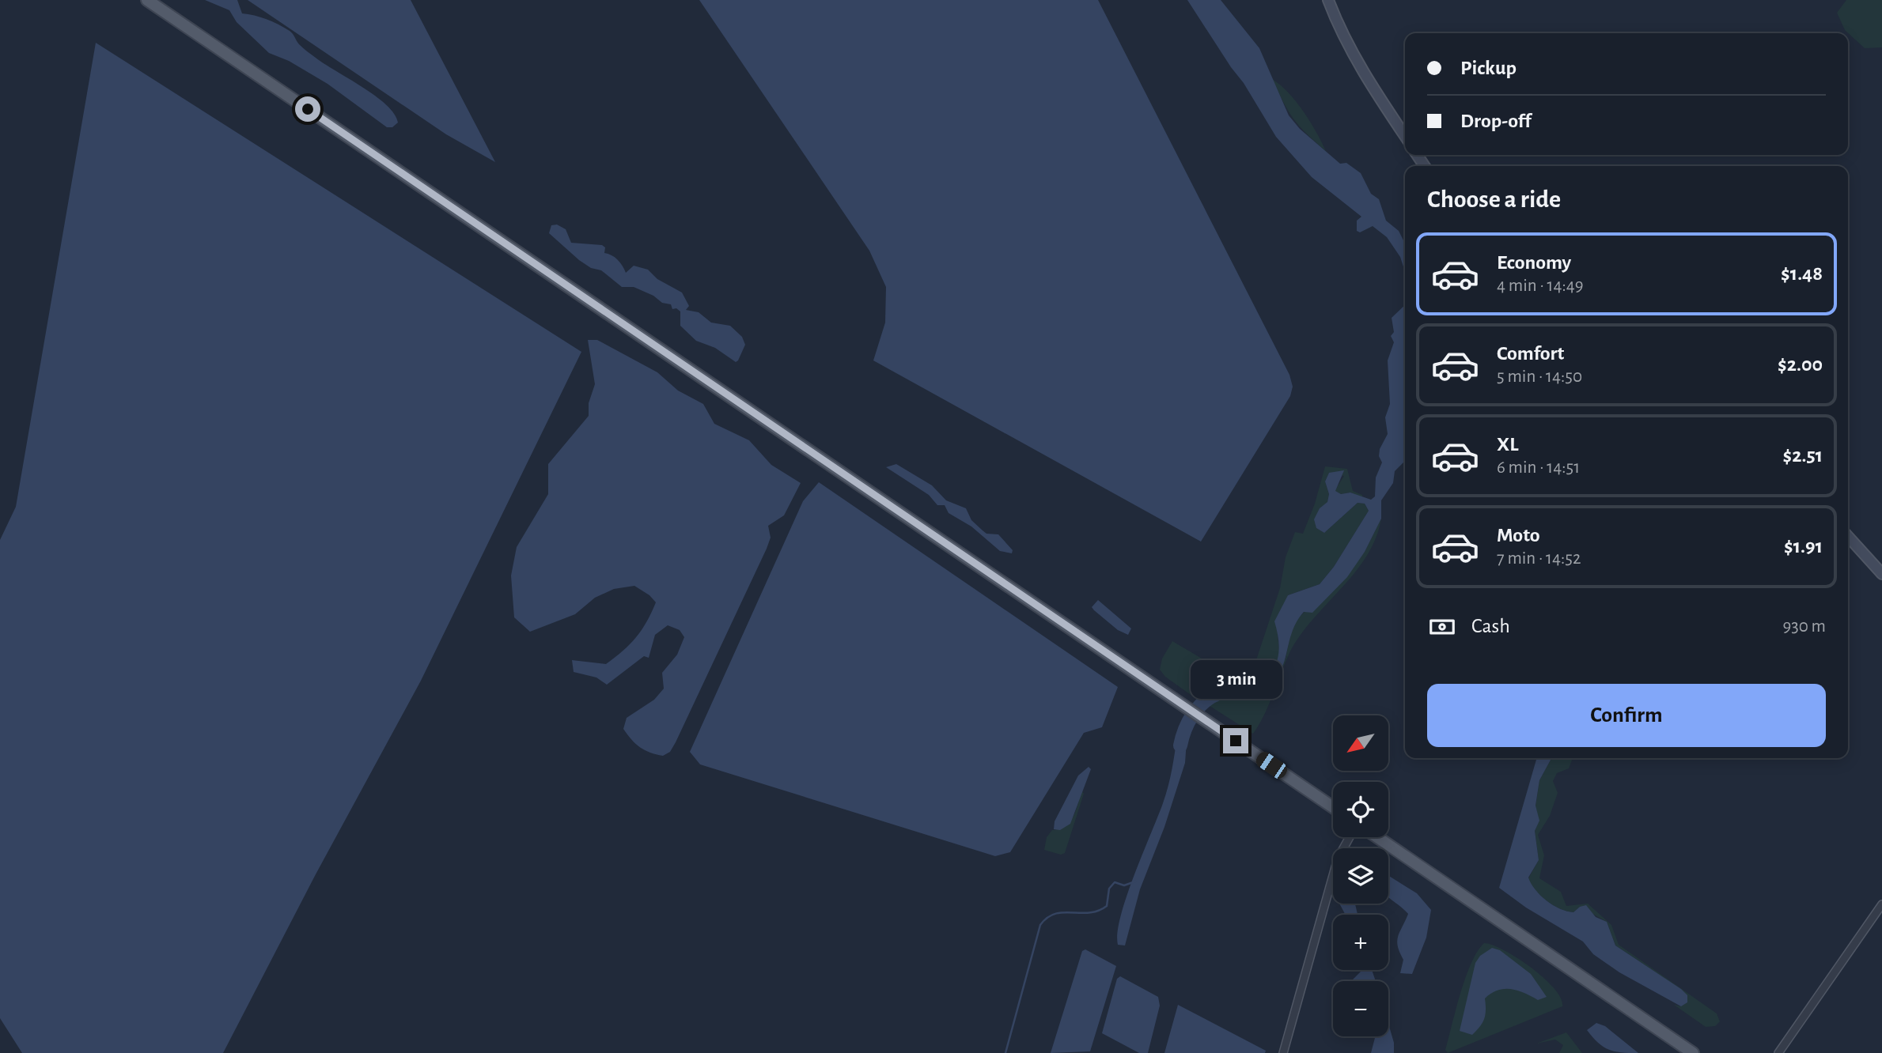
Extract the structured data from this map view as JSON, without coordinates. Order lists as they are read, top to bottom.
{
  "north": "bottom left",
  "page": {
    "banner": ["Pickup", "Drop-off"],
    "heading": "Choose a ride",
    "list": [
      {
        "name": "Economy",
        "note": "4 min · 14:49",
        "value": "$1.48"
      },
      {
        "name": "Comfort",
        "note": "5 min · 14:50",
        "value": "$2.00"
      },
      {
        "name": "XL",
        "note": "6 min · 14:51",
        "value": "$2.51"
      },
      {
        "name": "Moto",
        "note": "7 min · 14:52",
        "value": "$1.91"
      }
    ],
    "pay": ["Cash", "930 m"],
    "bubble": "3 min",
    "buttons": "Confirm",
    "map_buttons": ["+", "−"]
  }
}
